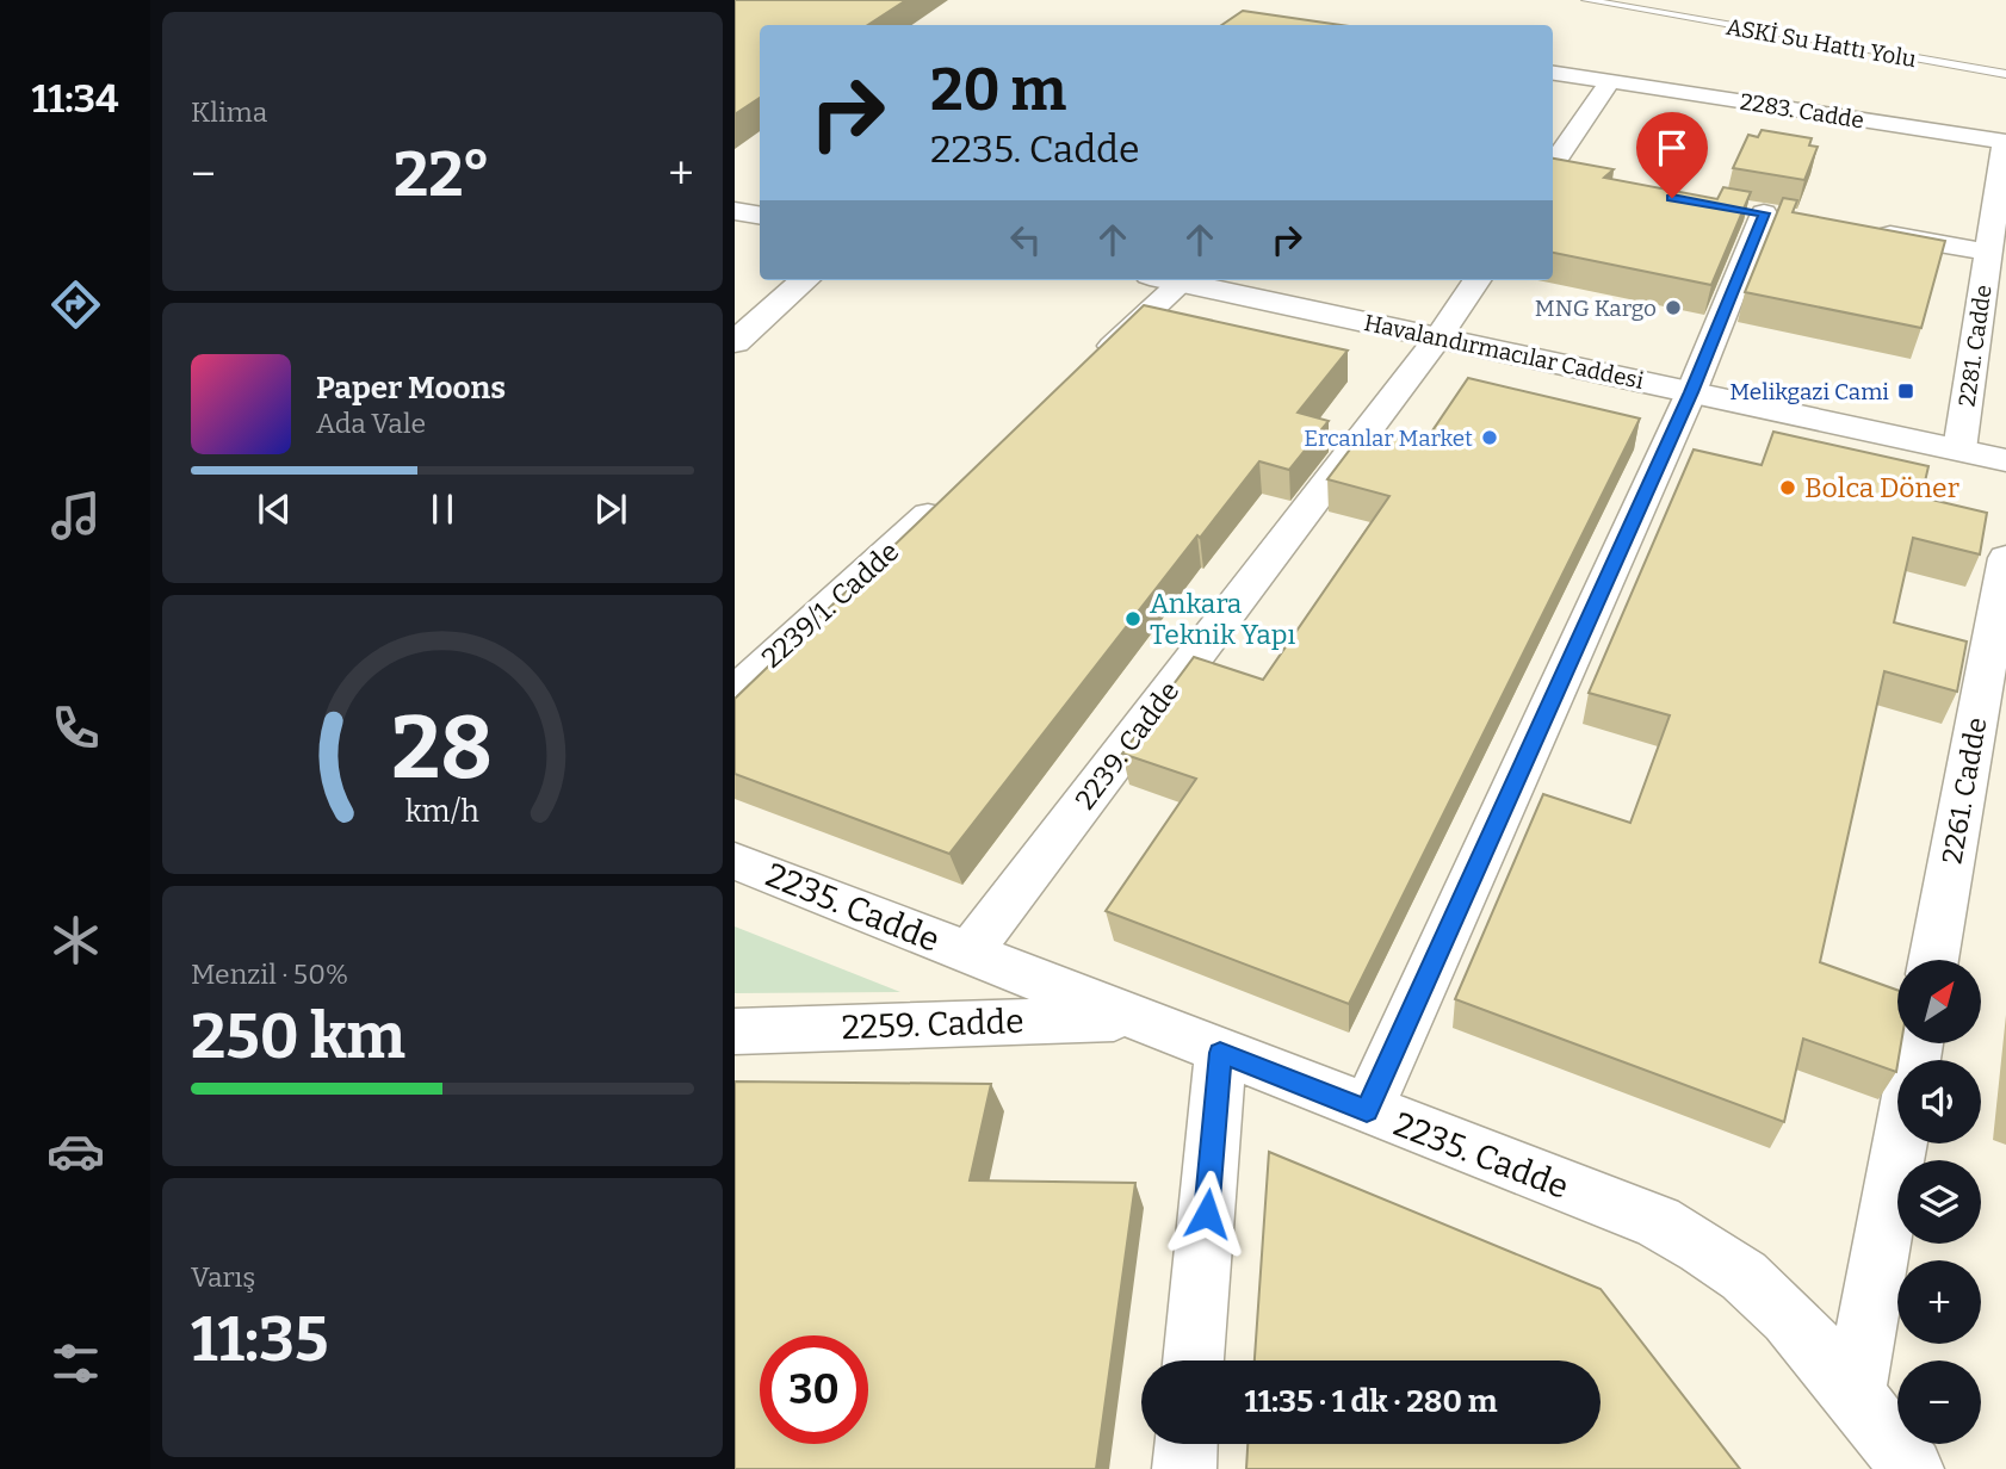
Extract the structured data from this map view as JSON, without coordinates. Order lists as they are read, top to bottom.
{
  "streets": {
    "street": [
      "2283. Cadde",
      "2281. Cadde",
      "Havalandırmacılar Caddesi",
      "2239/1. Cadde",
      "2239. Cadde",
      "2261. Cadde",
      "2235. Cadde",
      "2259. Cadde"
    ],
    "lane": ["ASKİ Su Hattı Yolu"]
  },
  "crossings": [
    ["2283. Cadde", "2281. Cadde"],
    ["2281. Cadde", "Havalandırmacılar Caddesi"],
    ["Havalandırmacılar Caddesi", "2239. Cadde"],
    ["2239. Cadde", "2235. Cadde"],
    ["2235. Cadde", "2259. Cadde"]
  ],
  "places": {
    "other": [
      "MNG Kargo",
      "Ercanlar Market",
      "Bolca Döner",
      "Ankara Teknik Yapı"
    ],
    "transit": ["Melikgazi Cami"]
  },
  "north": "top right",
  "page": {
    "tabs": "11:34",
    "tile": [
      "Klima",
      ["Menzil · 50%", "250 km"],
      ["Varış", "11:35"]
    ],
    "turn": ["20 m", "2235. Cadde"],
    "heat": ["−", "22°", "+"],
    "song": ["Paper Moons", "Ada Vale"],
    "map_buttons": ["+", "−"],
    "limit": "30",
    "trip": "11:35 · 1 dk · 280 m",
    "gauge": ["28", "km/h"]
  }
}
